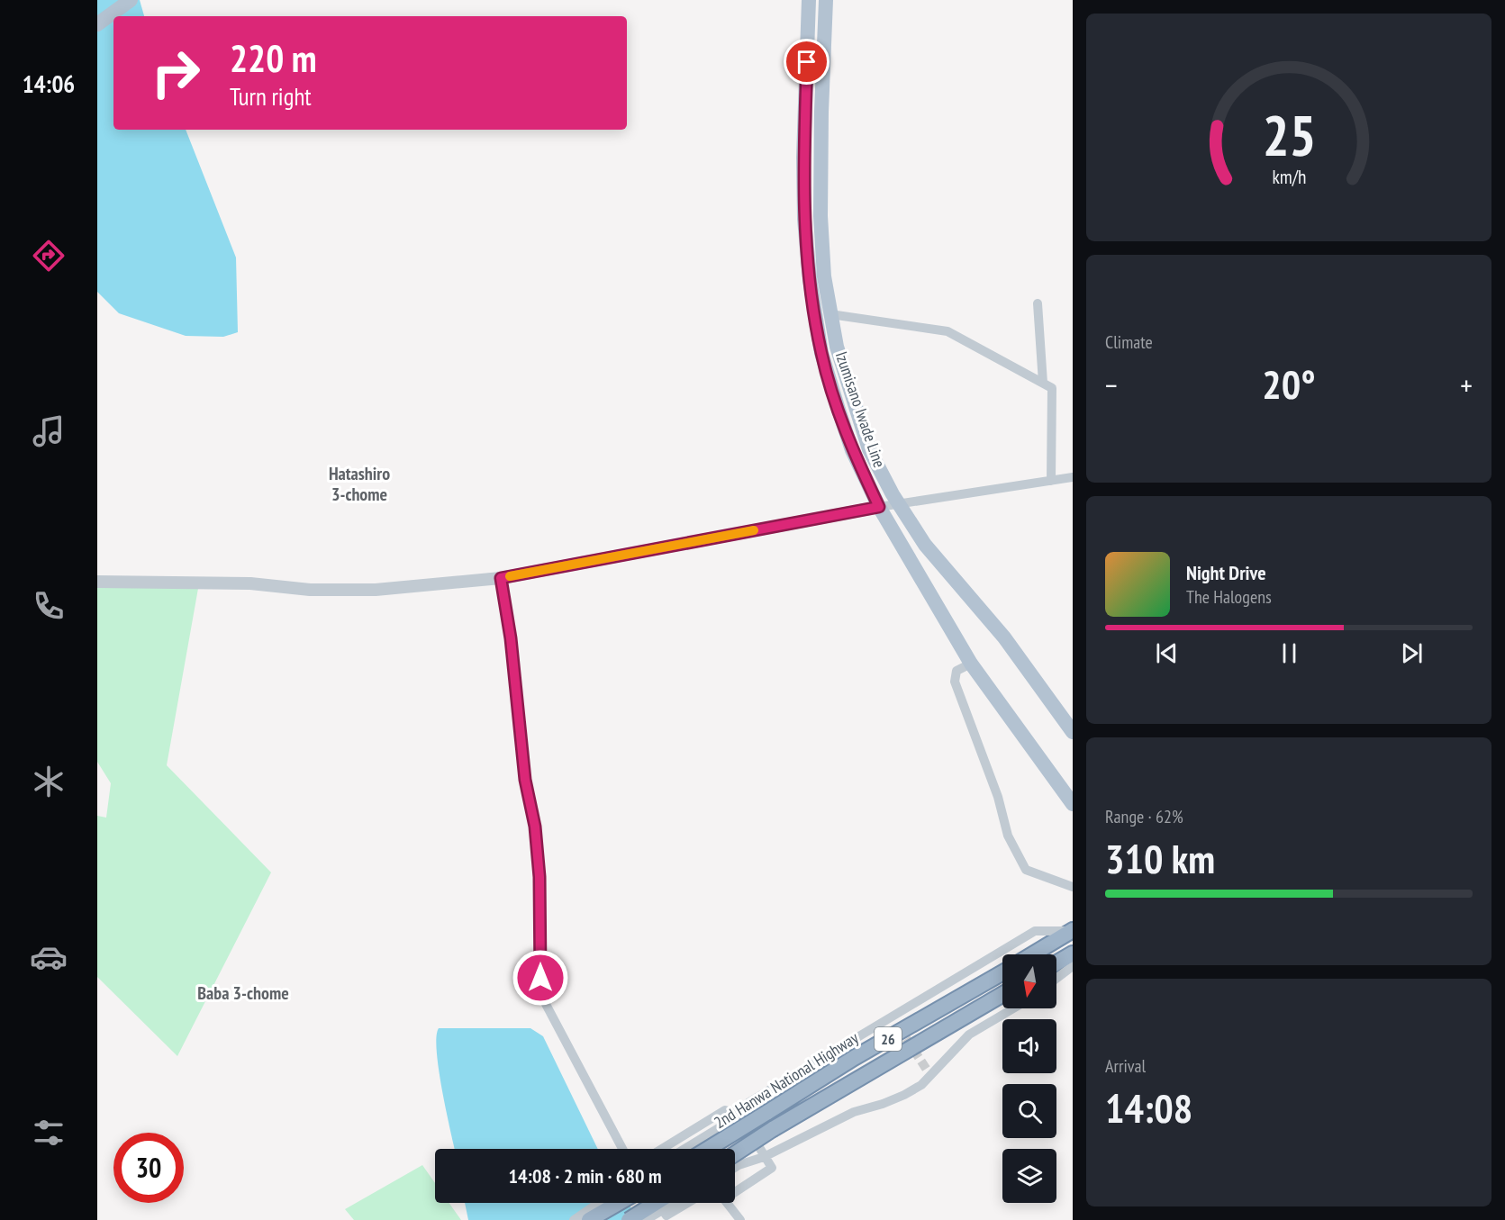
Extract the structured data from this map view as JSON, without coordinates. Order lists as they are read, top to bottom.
{
  "streets": {
    "highway": ["26", "2nd Hanwa National Highway"],
    "main road": ["Izumisano Iwade Line"]
  },
  "districts": ["Hatashiro 3-chome", "Baba 3-chome"],
  "north": "bottom",
  "page": {
    "tabs": "14:06",
    "turn": ["220 m", "Turn right"],
    "tile": [
      "Climate",
      ["Range · 62%", "310 km"],
      ["Arrival", "14:08"]
    ],
    "heat": ["−", "20°", "+"],
    "song": ["Night Drive", "The Halogens"],
    "limit": "30",
    "trip": "14:08 · 2 min · 680 m",
    "gauge": ["25", "km/h"]
  }
}
